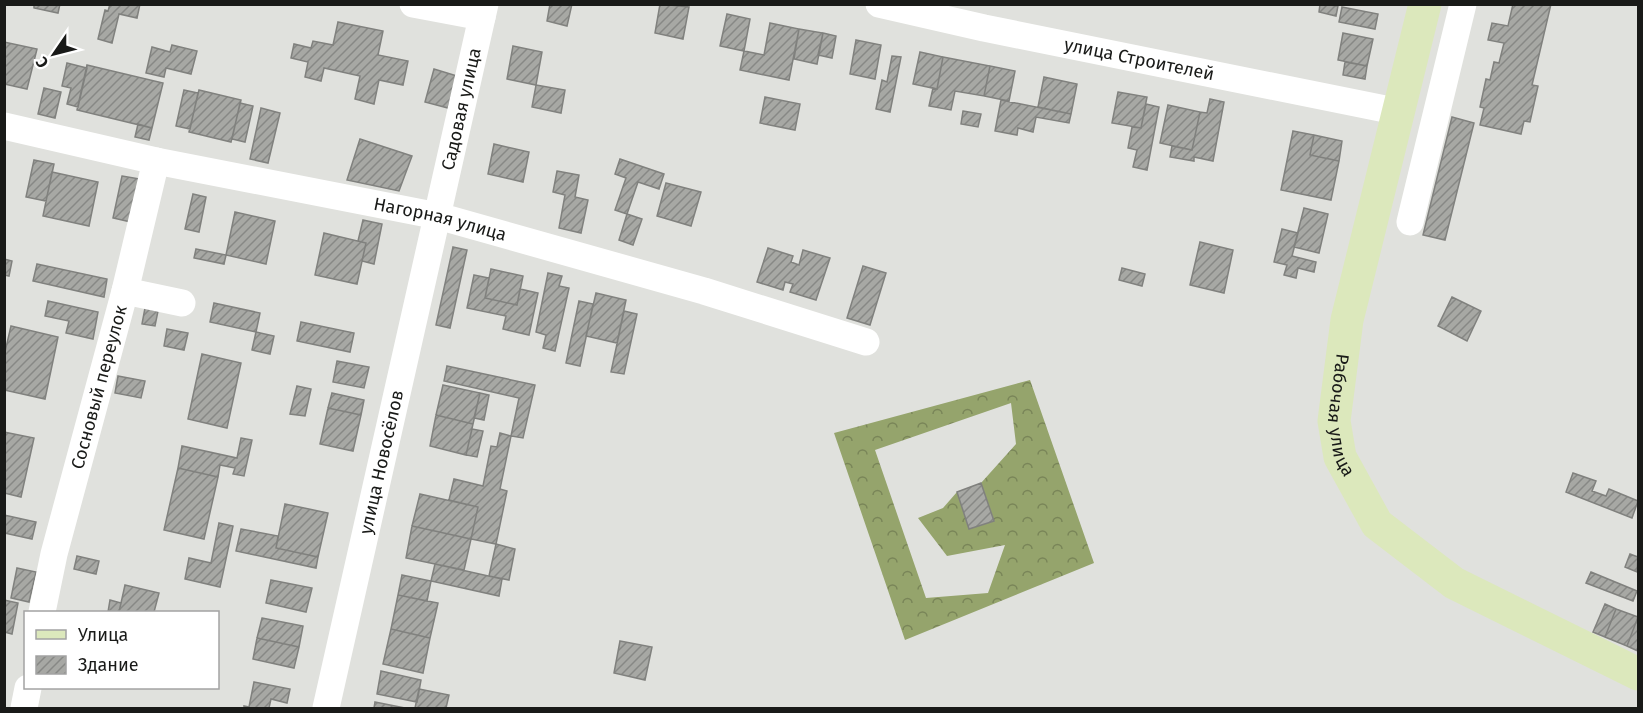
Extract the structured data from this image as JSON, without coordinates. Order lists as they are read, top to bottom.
{
  "streets": {
    "main road": ["Рабочая улица"],
    "street": [
      "улица Строителей",
      "Садовая улица",
      "Нагорная улица",
      "Сосновый переулок",
      "улица Новосёлов"
    ]
  },
  "crossings": [
    ["улица Строителей", "Рабочая улица"],
    ["Садовая улица", "Нагорная улица"],
    ["Садовая улица", "улица Новосёлов"],
    ["Нагорная улица", "Сосновый переулок"],
    ["Нагорная улица", "улица Новосёлов"]
  ],
  "legend": ["Улица", "Здание"],
  "north": "bottom left"
}
